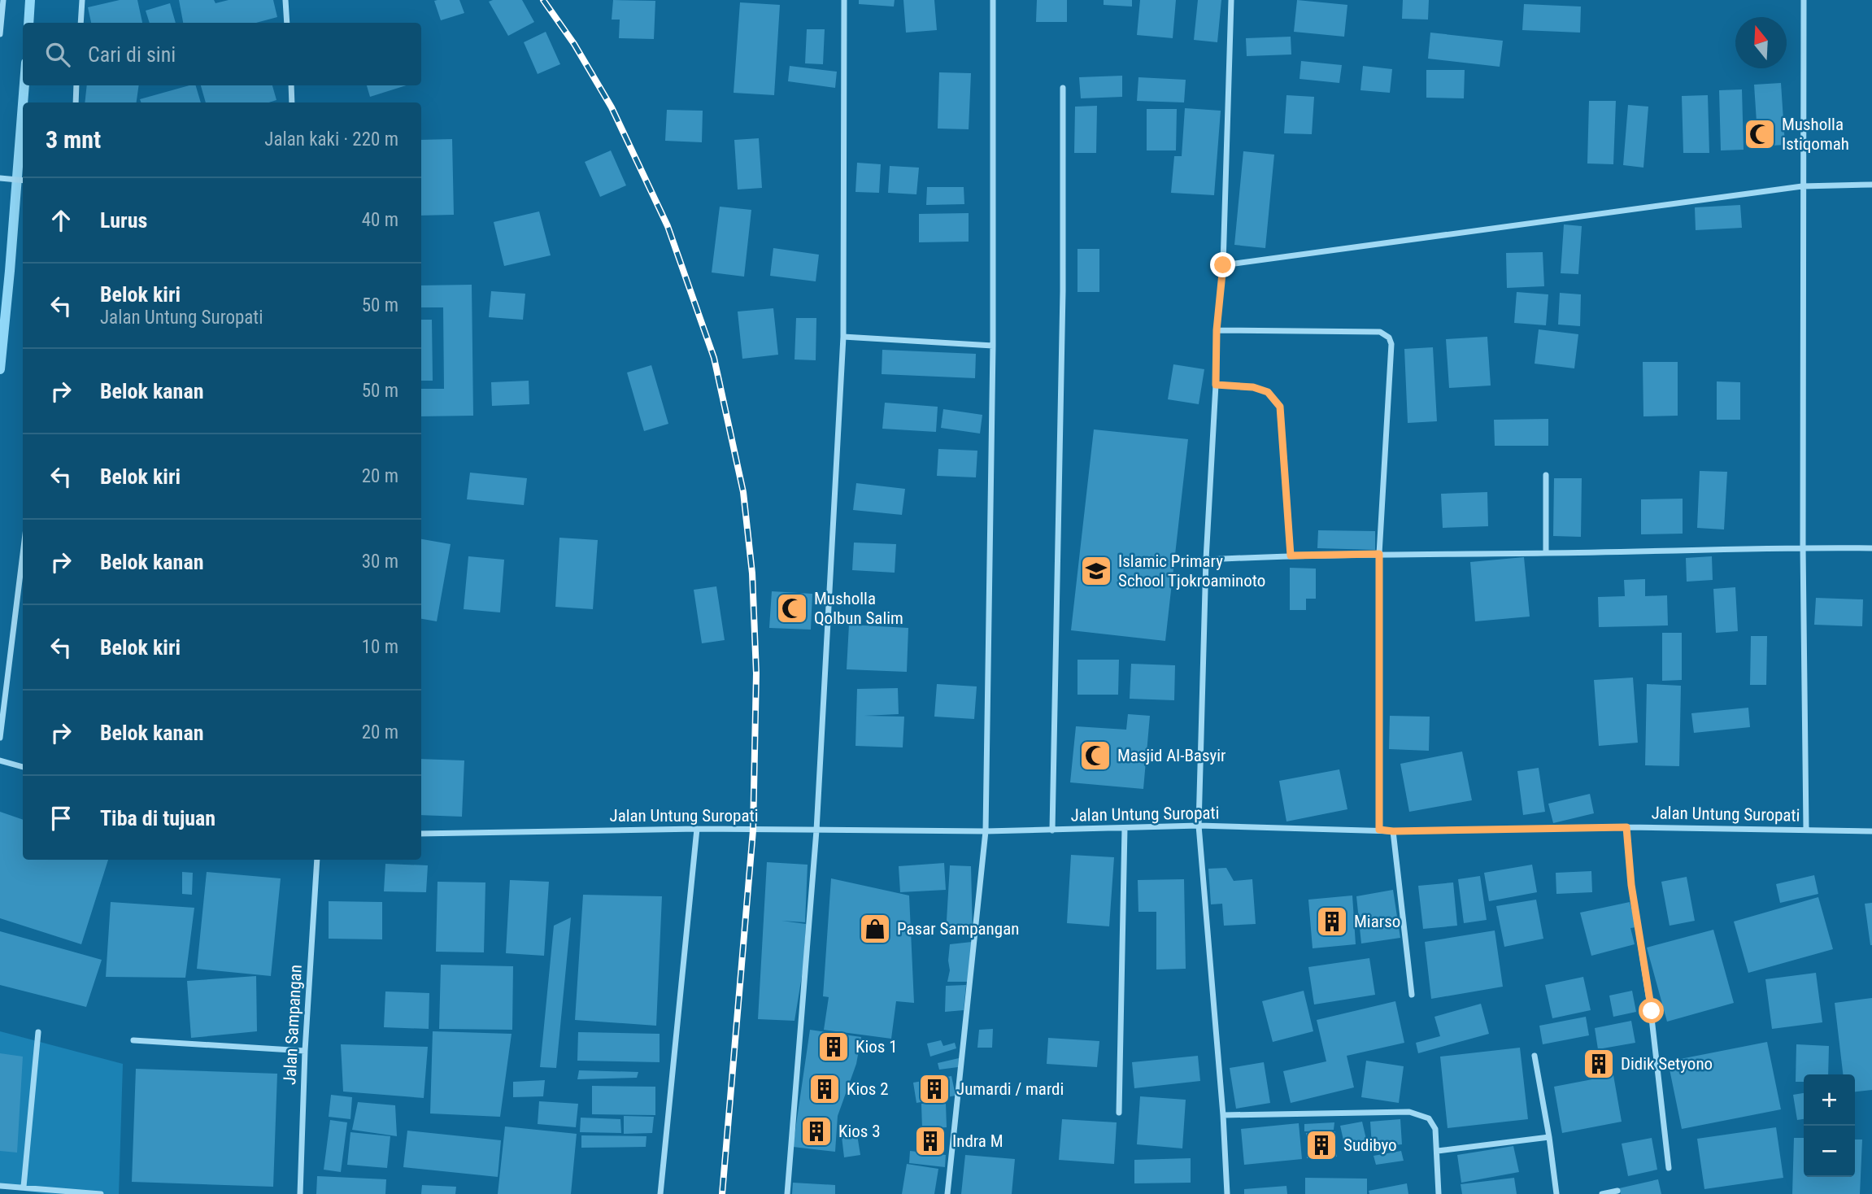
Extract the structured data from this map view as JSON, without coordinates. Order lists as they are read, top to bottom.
{
  "streets": {
    "street": ["Jalan Untung Suropati", "Jalan Sampangan"]
  },
  "places": {
    "mosque": ["Musholla Istiqomah", "Musholla Qolbun Salim", "Masjid Al-Basyir"],
    "school or university": ["Islamic Primary School Tjokroaminoto"],
    "building": [
      "Miarso",
      "Kios 1",
      "Didik Setyono",
      "Kios 2",
      "Jumardi / mardi",
      "Kios 3",
      "Indra M",
      "Sudibyo"
    ],
    "shop": ["Pasar Sampangan"]
  },
  "north": "top",
  "page": {
    "search": "Cari di sini",
    "heading": ["3 mnt", "Jalan kaki · 220 m"],
    "list": [
      ["Lurus", "40 m"],
      ["Belok kiri", "Jalan Untung Suropati", "50 m"],
      ["Belok kanan", "50 m"],
      ["Belok kiri", "20 m"],
      ["Belok kanan", "30 m"],
      ["Belok kiri", "10 m"],
      ["Belok kanan", "20 m"],
      "Tiba di tujuan"
    ],
    "map_buttons": ["+", "−"]
  }
}
